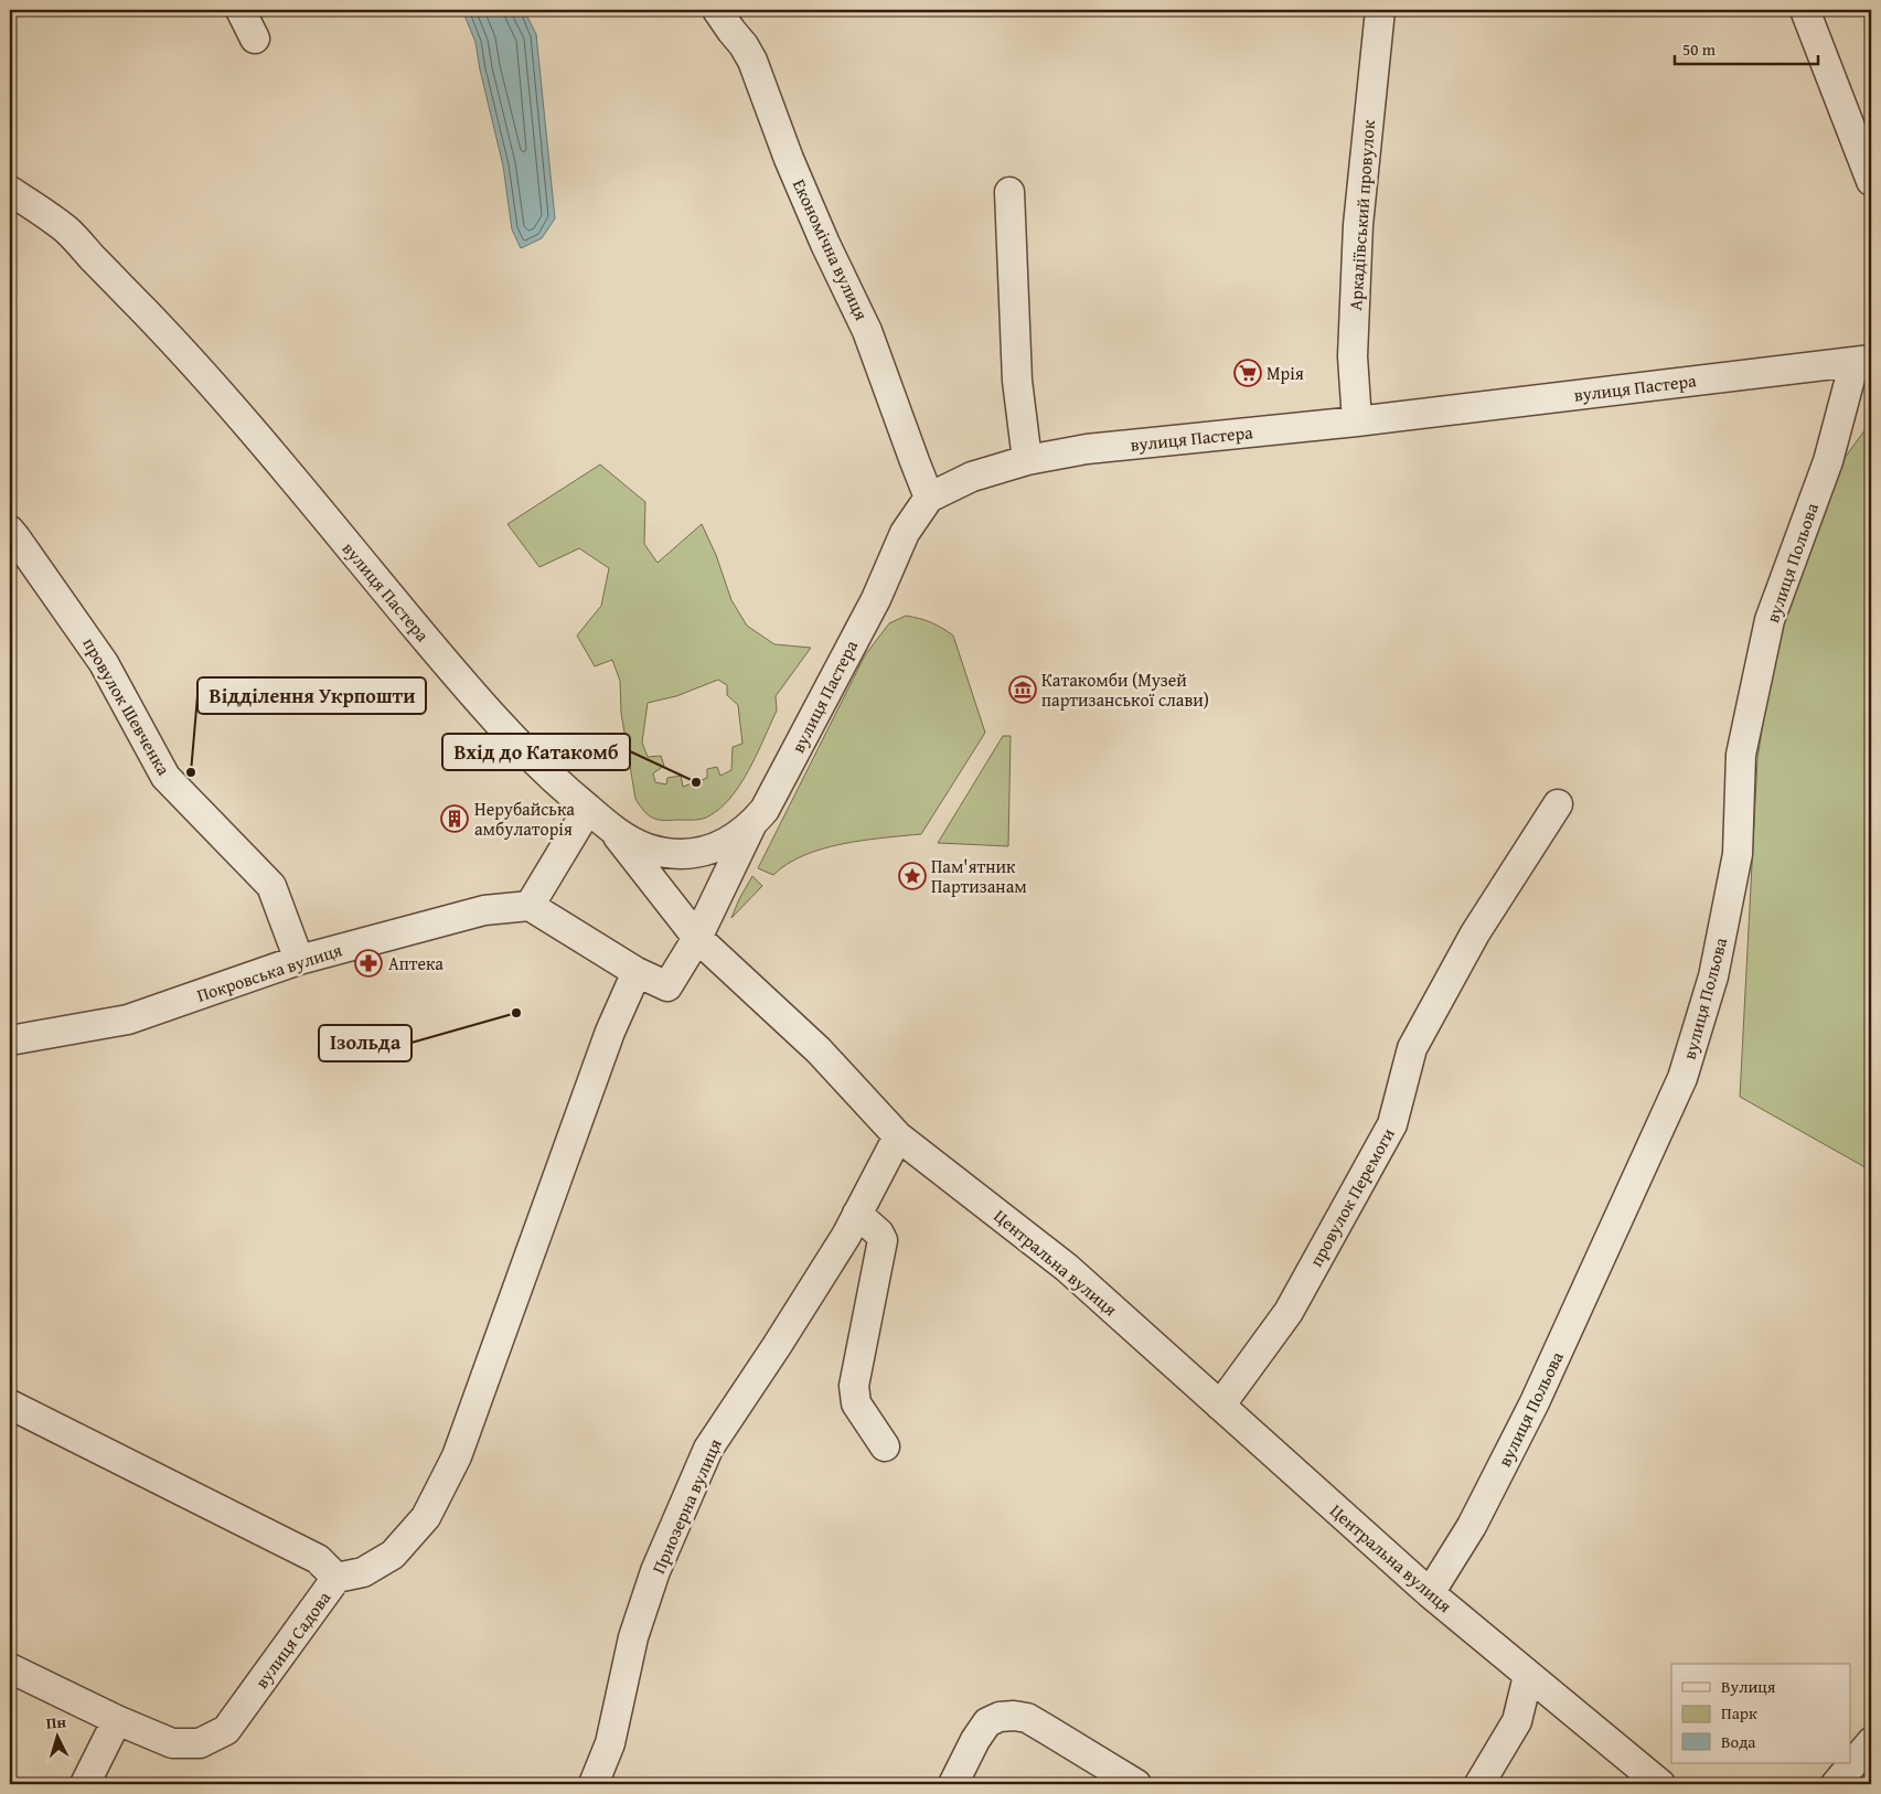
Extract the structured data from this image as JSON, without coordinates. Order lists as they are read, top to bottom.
{
  "streets": {
    "street": [
      "Аркадіївський провулок",
      "Економічна вулиця",
      "вулиця Пастера",
      "вулиця Польова",
      "провулок Шевченка",
      "Покровська вулиця",
      "провулок Перемоги",
      "Центральна вулиця",
      "Приозерна вулиця",
      "вулиця Садова"
    ]
  },
  "crossings": [
    ["Аркадіївський провулок", "вулиця Пастера"],
    ["Економічна вулиця", "вулиця Пастера"],
    ["вулиця Пастера", "вулиця Польова"],
    ["вулиця Пастера", "Центральна вулиця"],
    ["вулиця Польова", "Центральна вулиця"],
    ["провулок Шевченка", "Покровська вулиця"],
    ["провулок Перемоги", "Центральна вулиця"],
    ["Центральна вулиця", "Приозерна вулиця"]
  ],
  "places": {
    "supermarket": ["Мрія"],
    "museum": ["Катакомби (Музей партизанської слави)"],
    "other": ["Відділення Укрпошти", "Вхід до Катакомб", "Ізольда"],
    "building": ["Нерубайська амбулаторія"],
    "place": ["Пам'ятник Партизанам"],
    "pharmacy": ["Аптека"]
  },
  "legend": ["Вулиця", "Парк", "Вода"],
  "scale_bar": "50 m",
  "north": "top"
}
